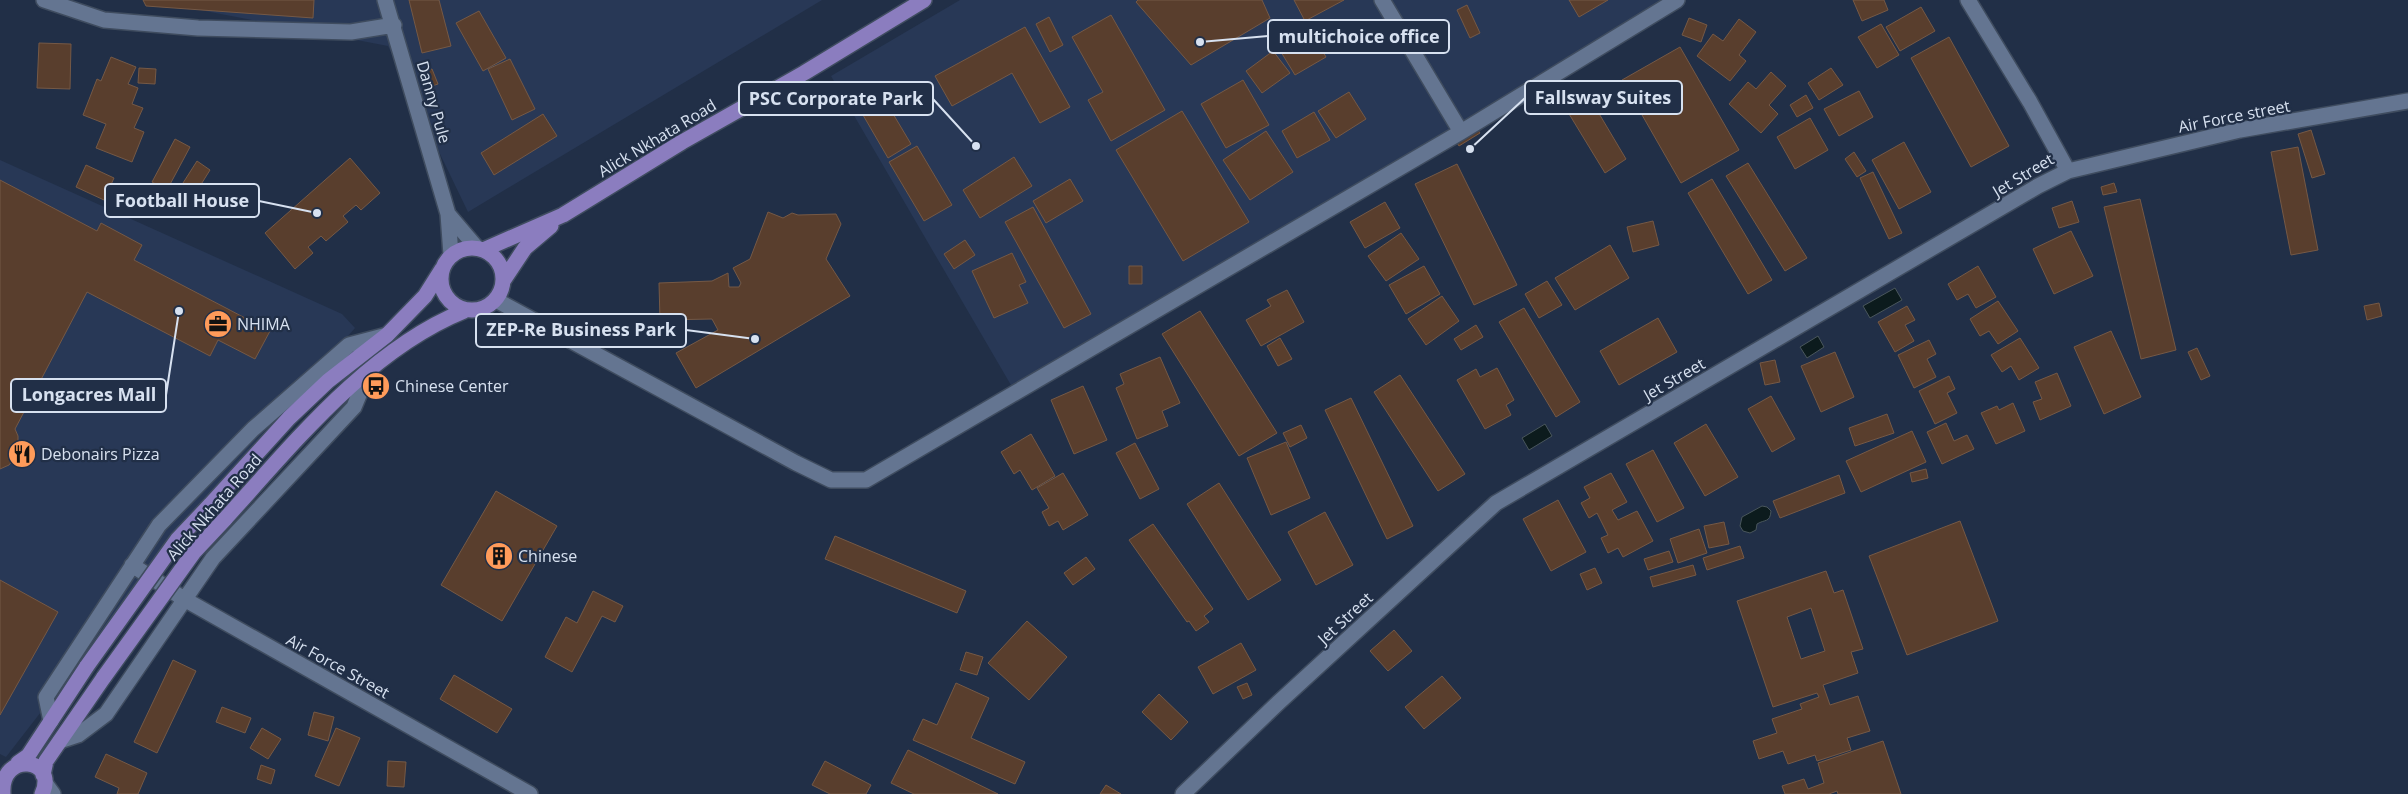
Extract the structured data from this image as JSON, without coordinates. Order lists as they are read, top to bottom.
{
  "streets": {
    "main road": ["Alick Nkhata Road"],
    "street": [
      "Danny Pule",
      "Air Force street",
      "Jet Street",
      "Air Force Street"
    ]
  },
  "crossings": [
    ["Danny Pule", "Alick Nkhata Road"],
    ["Air Force street", "Jet Street"],
    ["Alick Nkhata Road", "Air Force Street"]
  ],
  "places": {
    "other": [
      "multichoice office",
      "PSC Corporate Park",
      "Fallsway Suites",
      "Football House",
      "Longacres Mall",
      "ZEP-Re Business Park"
    ],
    "office": ["NHIMA"],
    "bus stop": ["Chinese Center"],
    "restaurant": ["Debonairs Pizza"],
    "building": ["Chinese"]
  }
}
